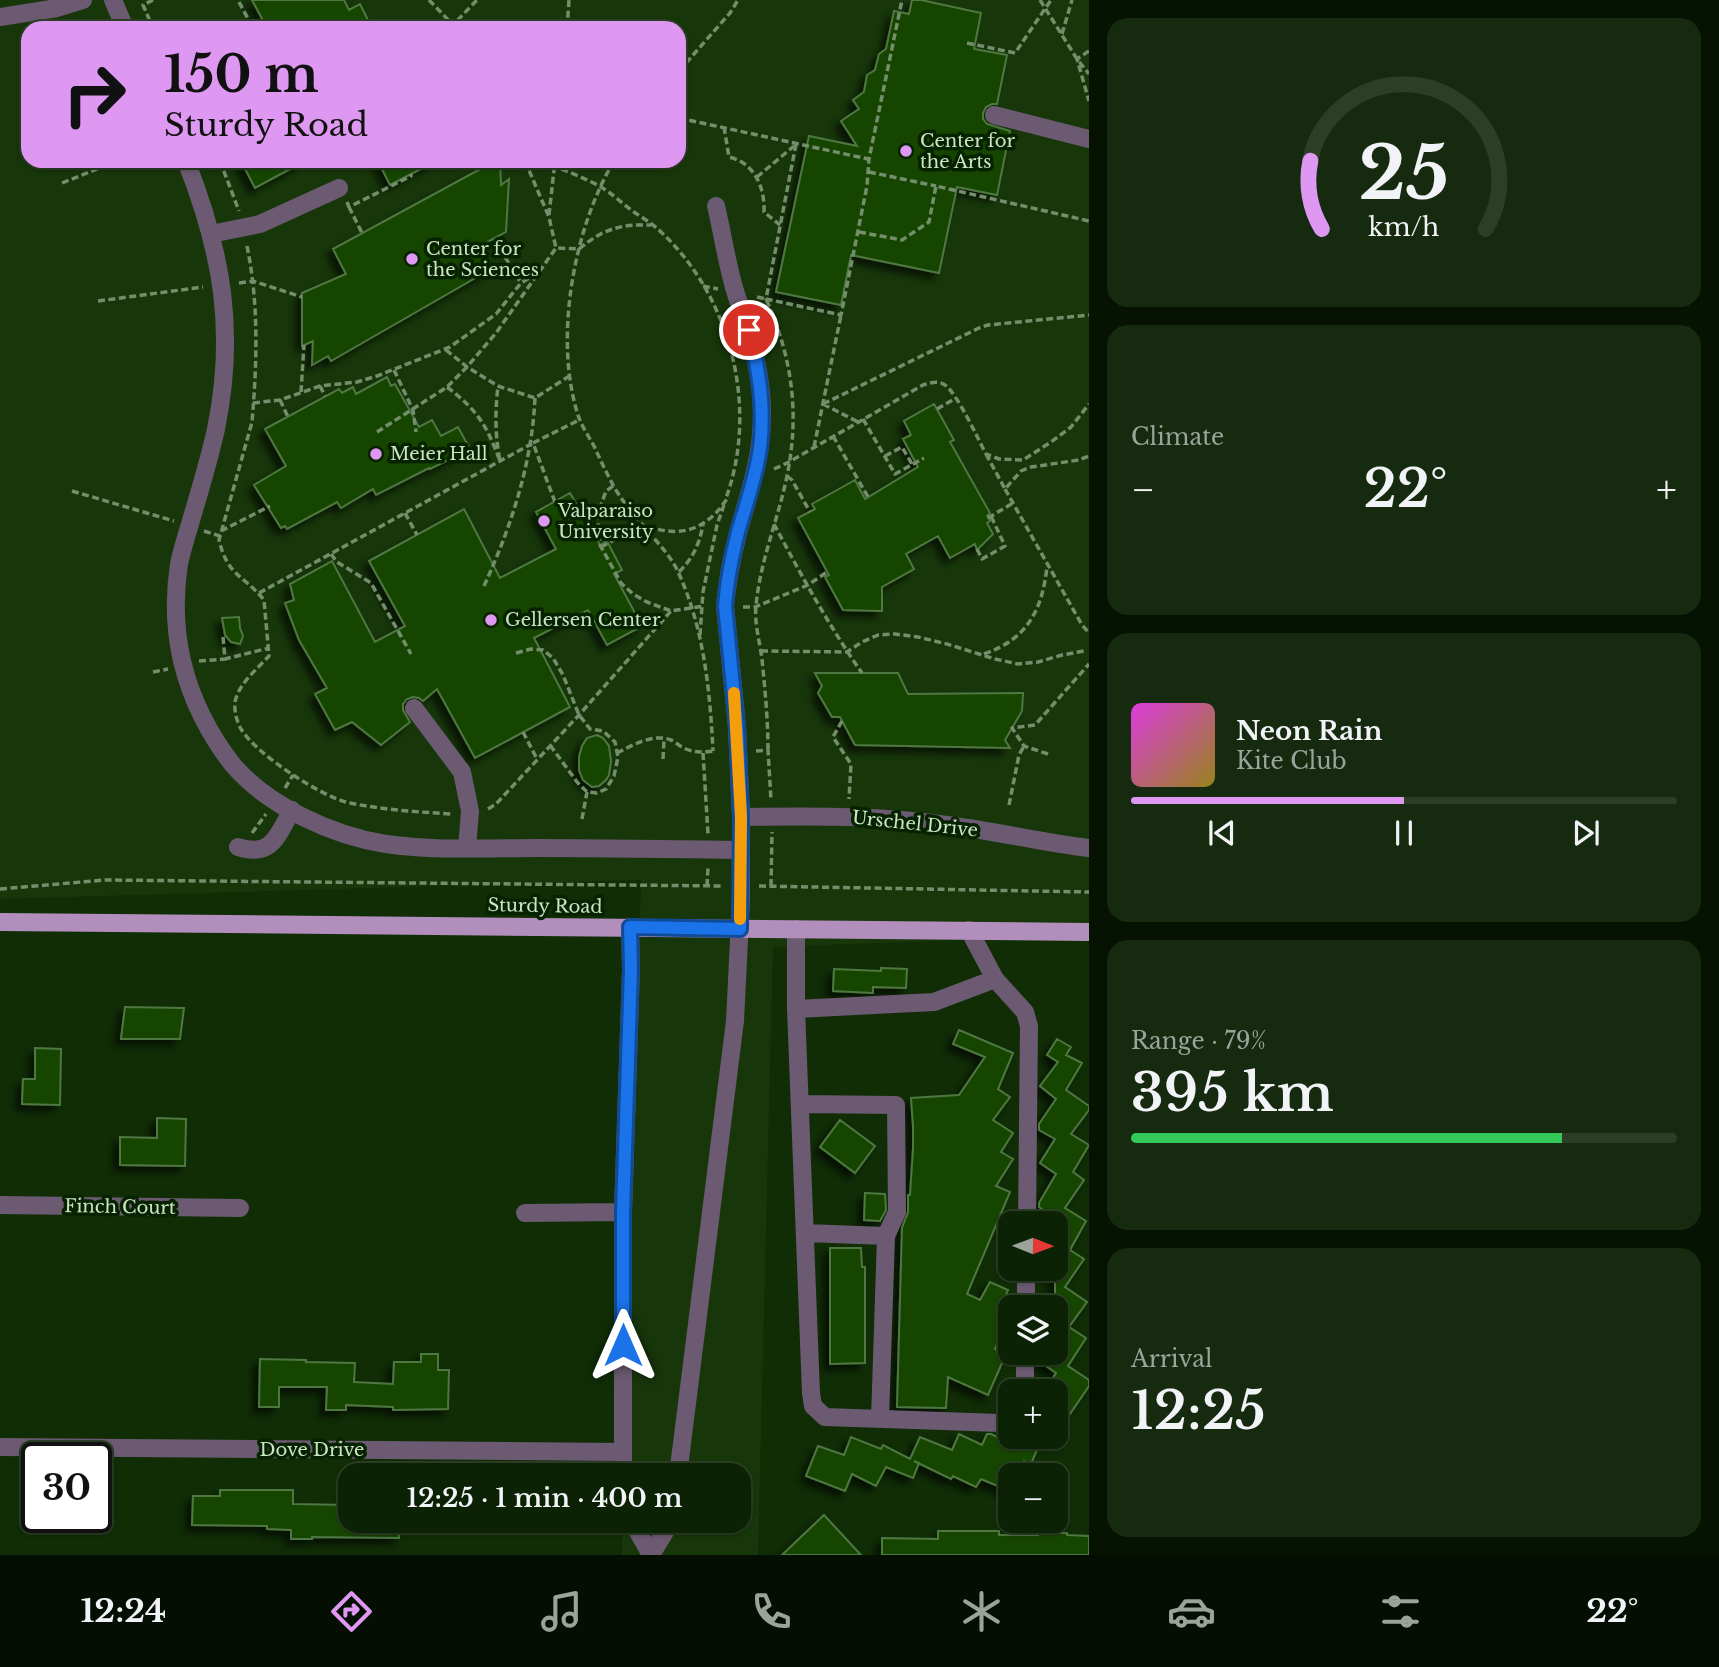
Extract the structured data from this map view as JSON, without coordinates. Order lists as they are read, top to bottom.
{
  "streets": {
    "main road": ["Sturdy Road"],
    "street": ["Urschel Drive", "Finch Court", "Dove Drive"]
  },
  "places": [
    "Center for the Arts",
    "Center for the Sciences",
    "Meier Hall",
    "Valparaiso University",
    "Gellersen Center"
  ],
  "north": "right",
  "page": {
    "turn": ["150 m", "Sturdy Road"],
    "tile": [
      "Climate",
      ["Range · 79%", "395 km"],
      ["Arrival", "12:25"]
    ],
    "heat": ["−", "22°", "+"],
    "song": ["Neon Rain", "Kite Club"],
    "map_buttons": ["+", "−"],
    "limit": "30",
    "trip": "12:25 · 1 min · 400 m",
    "tabs": ["12:24", "22°"],
    "gauge": ["25", "km/h"]
  }
}
